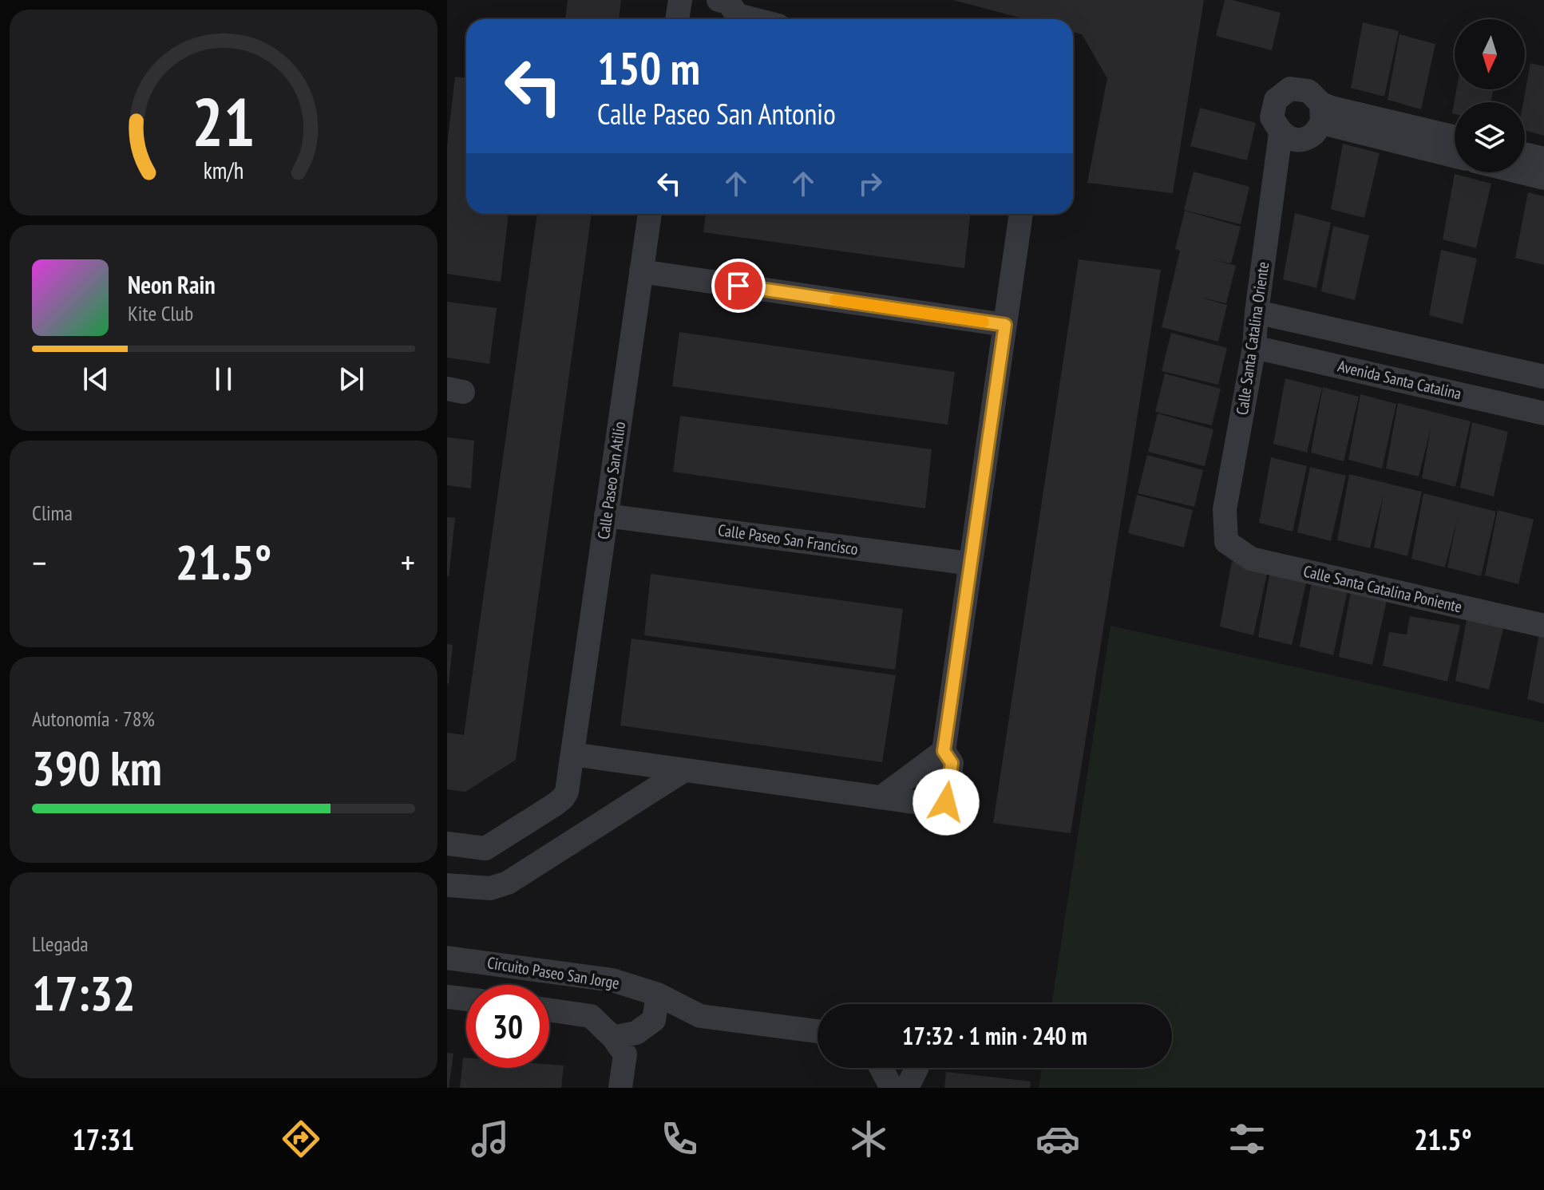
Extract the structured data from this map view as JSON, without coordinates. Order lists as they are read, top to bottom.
{
  "streets": {
    "street": [
      "Calle Santa Catalina Oriente",
      "Avenida Santa Catalina",
      "Calle Paseo San Atilio",
      "Calle Paseo San Francisco",
      "Calle Santa Catalina Poniente",
      "Circuito Paseo San Jorge"
    ]
  },
  "crossings": [
    ["Calle Santa Catalina Oriente", "Avenida Santa Catalina"],
    ["Calle Santa Catalina Oriente", "Calle Santa Catalina Poniente"],
    ["Calle Paseo San Atilio", "Calle Paseo San Francisco"]
  ],
  "north": "bottom",
  "page": {
    "turn": ["150 m", "Calle Paseo San Antonio"],
    "song": ["Neon Rain", "Kite Club"],
    "tile": [
      "Clima",
      ["Autonomía · 78%", "390 km"],
      ["Llegada", "17:32"]
    ],
    "heat": ["−", "21.5°", "+"],
    "limit": "30",
    "trip": "17:32 · 1 min · 240 m",
    "tabs": ["17:31", "21.5°"],
    "gauge": ["21", "km/h"]
  }
}
